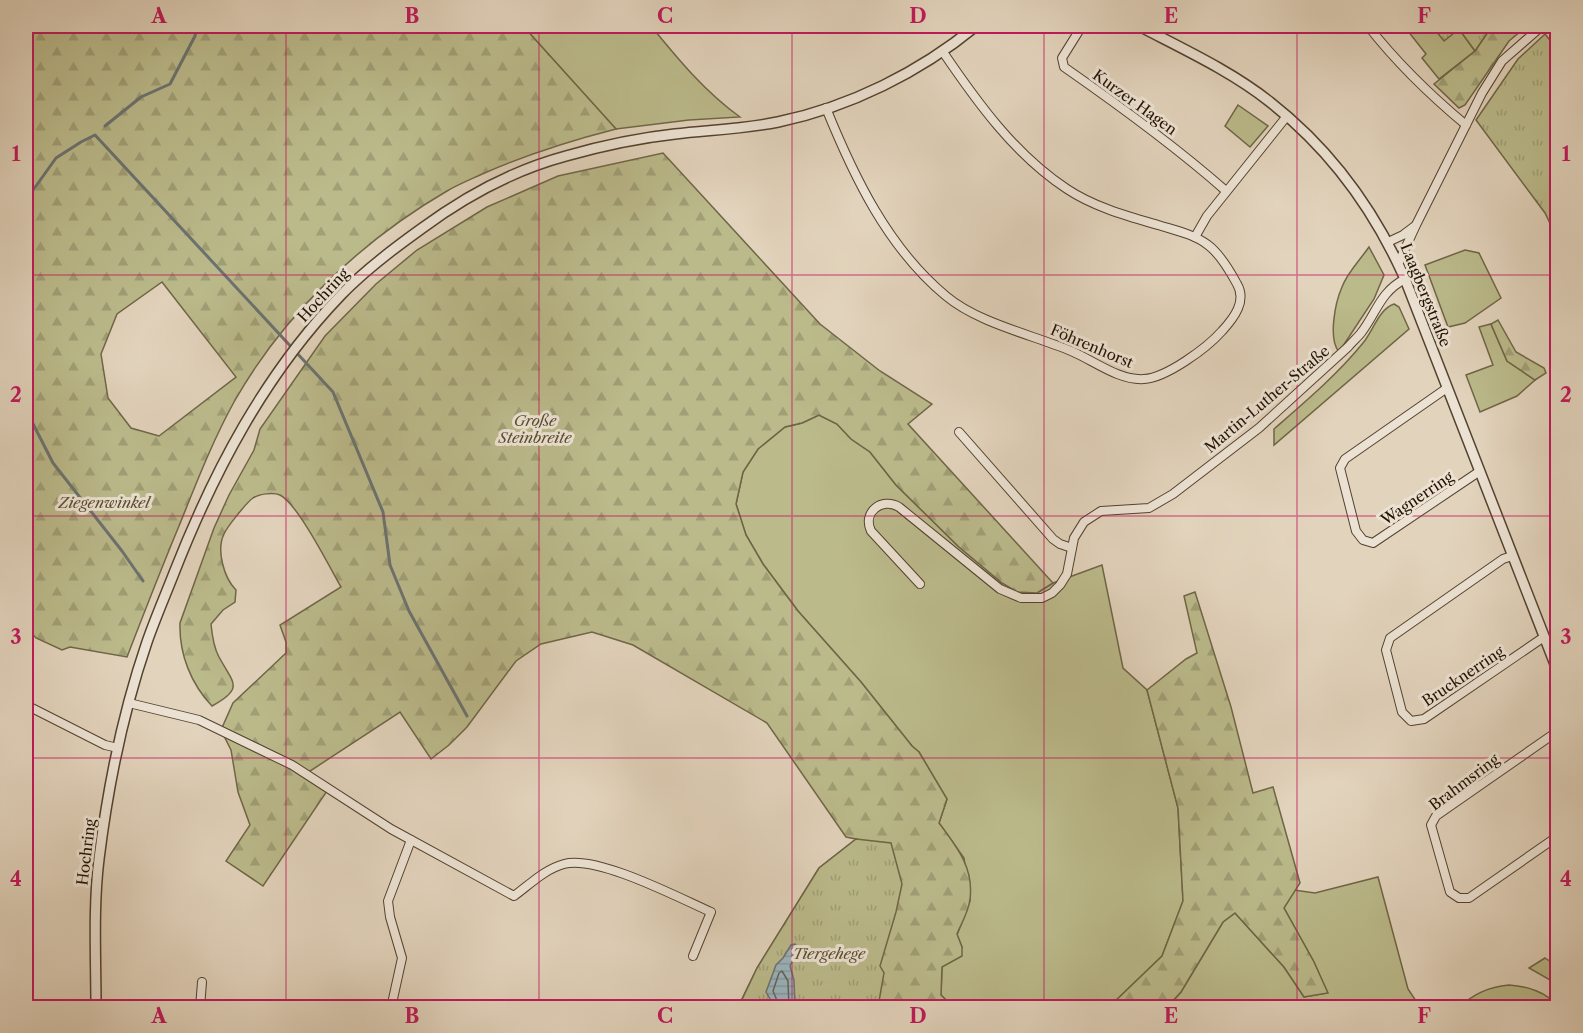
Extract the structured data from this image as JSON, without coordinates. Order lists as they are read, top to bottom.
{
  "streets": {
    "street": [
      "Kurzer Hagen",
      "Hochring",
      "Laagbergstraße",
      "Föhrenhorst",
      "Martin-Luther-Straße",
      "Wagnerring",
      "Brucknerring",
      "Brahmsring"
    ]
  },
  "crossings": [
    ["Hochring", "Föhrenhorst"],
    ["Laagbergstraße", "Martin-Luther-Straße"],
    ["Laagbergstraße", "Wagnerring"],
    ["Laagbergstraße", "Brucknerring"]
  ],
  "parks": ["Große Steinbreite", "Ziegenwinkel", "Tiergehege"],
  "grid": {
    "columns": [
      "A",
      "B",
      "C",
      "D",
      "E",
      "F"
    ],
    "rows": [
      "1",
      "2",
      "3",
      "4"
    ]
  }
}
